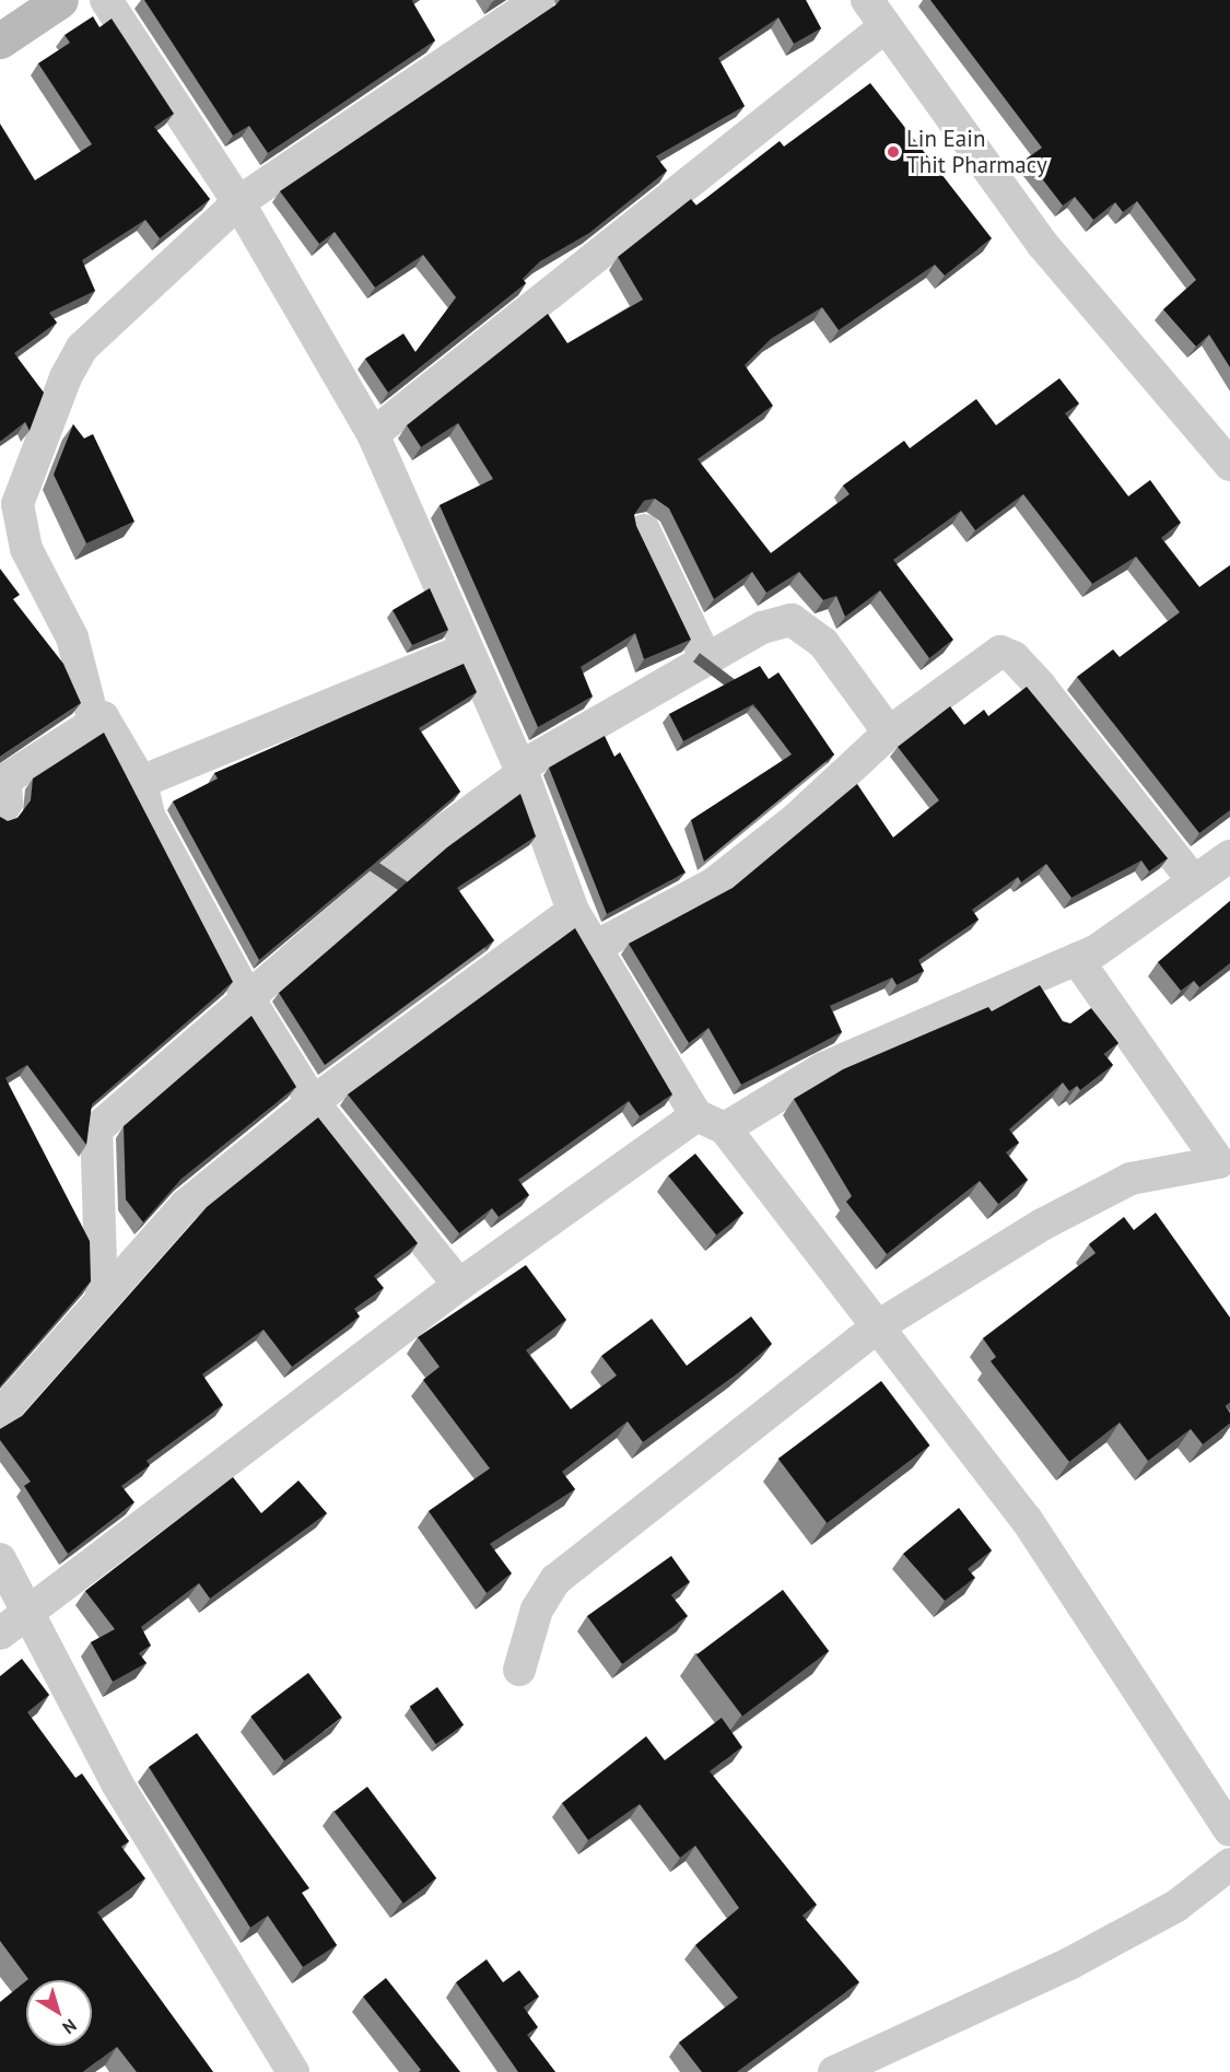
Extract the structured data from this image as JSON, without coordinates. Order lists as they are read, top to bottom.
{
  "places": ["Lin Eain Thit Pharmacy"],
  "north": "bottom right"
}
